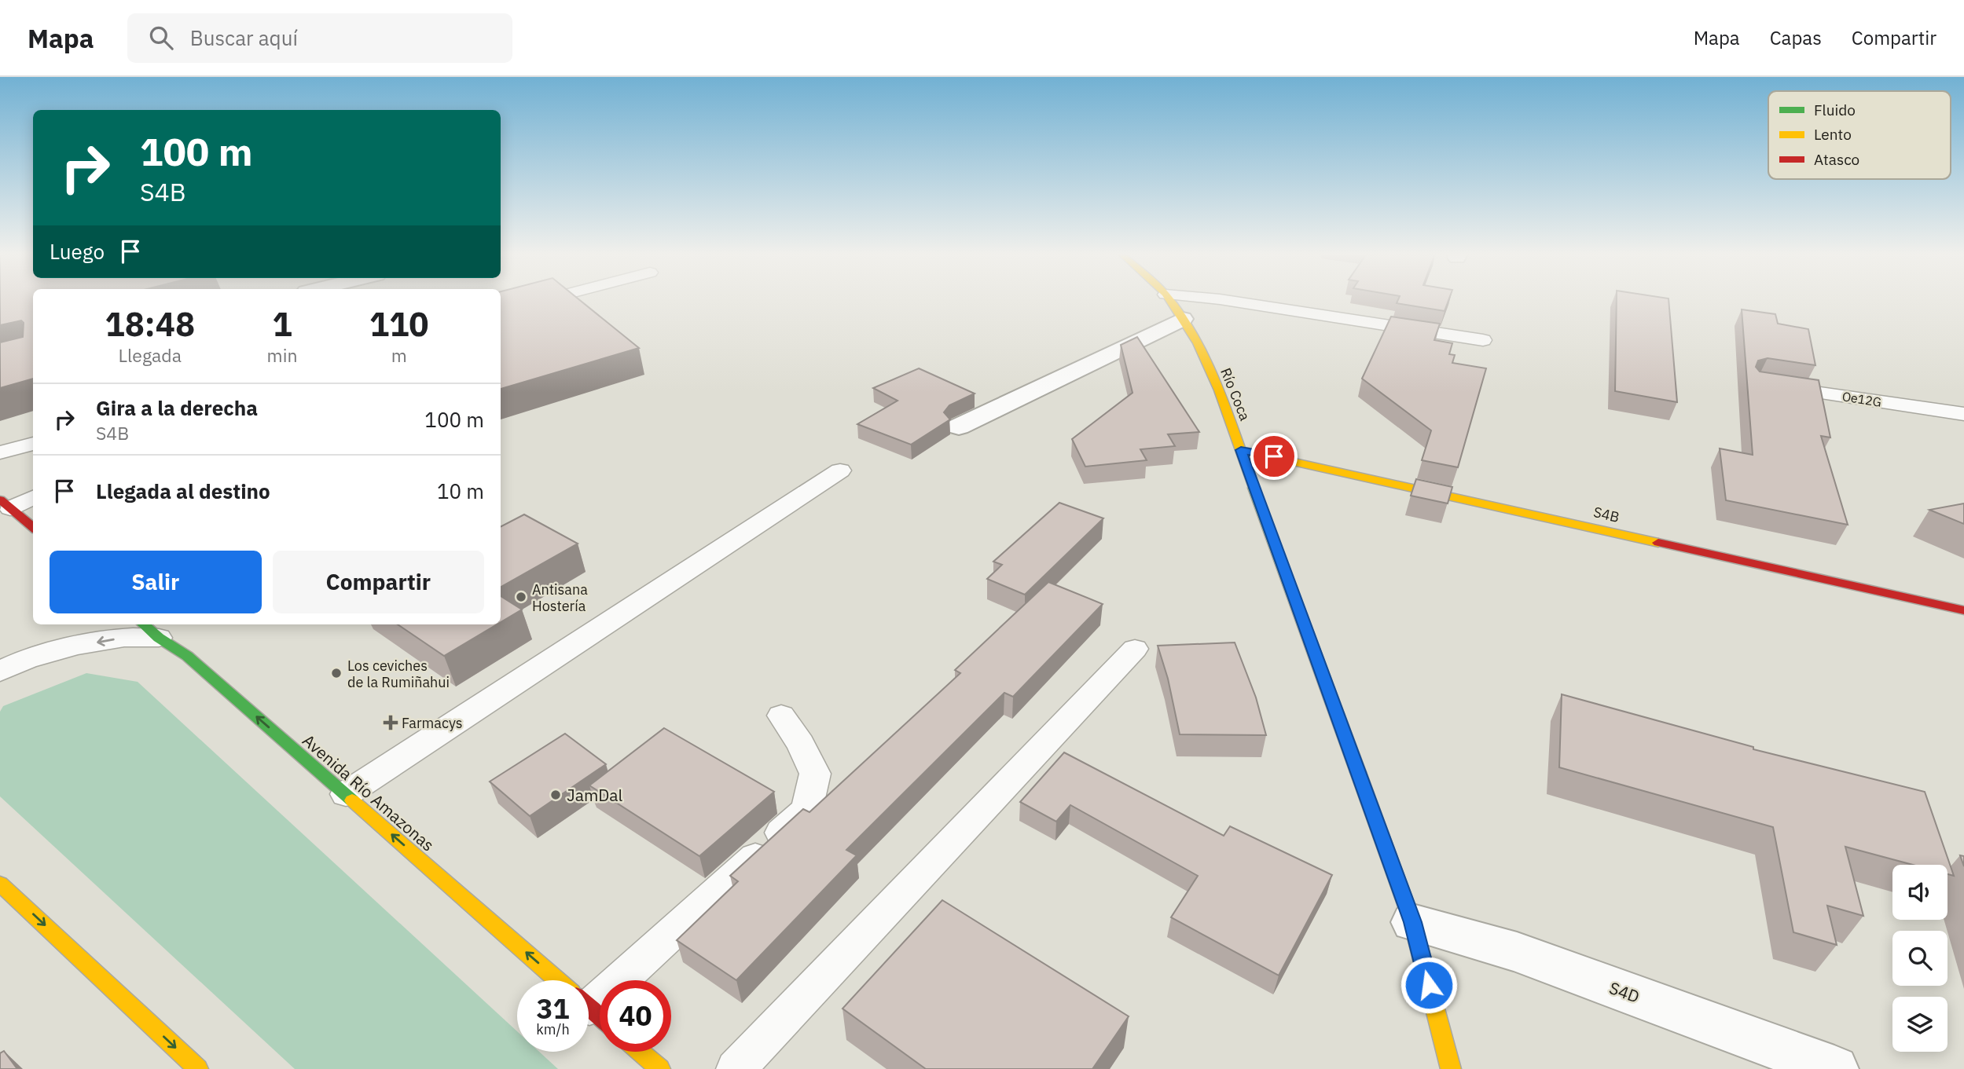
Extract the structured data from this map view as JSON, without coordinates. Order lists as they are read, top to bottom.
{
  "streets": {
    "street": [
      "Río Coca",
      "S4B",
      "Avenida Río Amazonas",
      "S4D"
    ],
    "lane": ["Oe12G"]
  },
  "crossings": [
    ["Río Coca", "S4B"],
    ["Río Coca", "S4D"]
  ],
  "one_way": ["Avenida Río Amazonas"],
  "places": {
    "other": ["Antisana Hostería", "Los ceviches de la Rumiñahui", "JamDal"],
    "health": ["Farmacys"]
  },
  "legend": ["Fluido", "Lento", "Atasco"],
  "page": {
    "header": "Mapa",
    "search": "Buscar aquí",
    "nav": ["Mapa", "Capas", "Compartir"],
    "turn": ["100 m", "S4B"],
    "then": "Luego",
    "eta": [
      "18:48",
      "Llegada",
      "1",
      "min",
      "110",
      "m"
    ],
    "list": [
      {
        "name": "Gira a la derecha",
        "note": "S4B",
        "value": "100 m"
      },
      {
        "name": "Llegada al destino",
        "value": "10 m"
      }
    ],
    "buttons": ["Salir", "Compartir"],
    "speed": "31 km/h",
    "limit": "40"
  }
}
